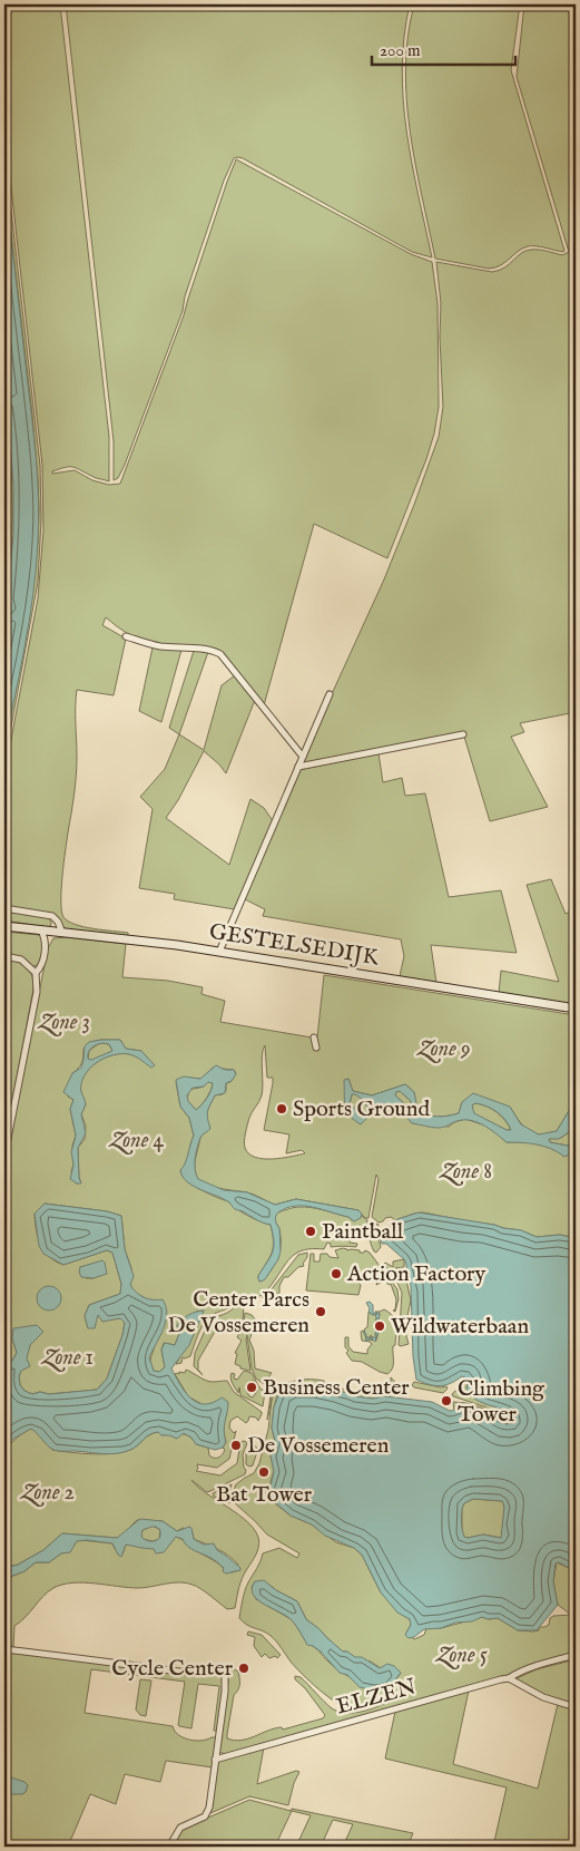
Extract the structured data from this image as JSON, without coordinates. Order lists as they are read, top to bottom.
{
  "streets": {
    "main road": ["GESTELSEDIJK"],
    "street": ["ELZEN"]
  },
  "parks": [
    "Zone 3",
    "Zone 9",
    "Zone 4",
    "Zone 8",
    "Zone 1",
    "Zone 2",
    "Zone 5"
  ],
  "places": [
    "Sports Ground",
    "Paintball",
    "Action Factory",
    "Center Parcs De Vossemeren",
    "Wildwaterbaan",
    "Business Center",
    "Climbing Tower",
    "De Vossemeren",
    "Bat Tower",
    "Cycle Center"
  ],
  "scale_bar": "200 m"
}
